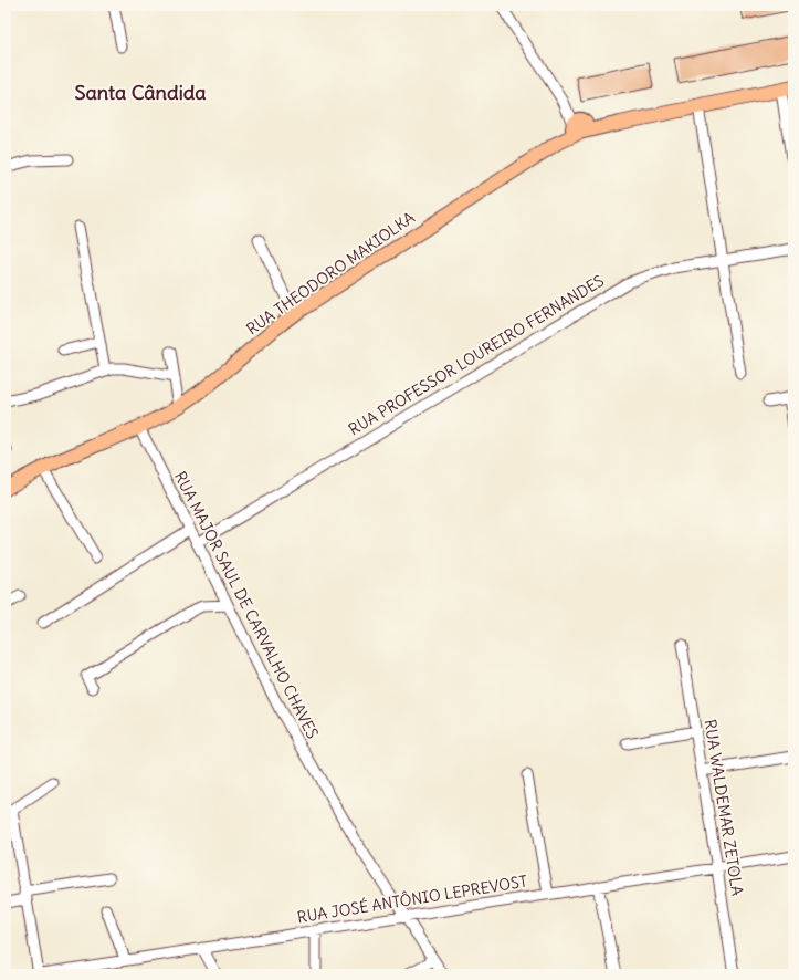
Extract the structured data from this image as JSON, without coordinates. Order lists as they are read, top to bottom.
{
  "streets": {
    "main road": ["RUA THEODORO MAKIOLKA"],
    "street": [
      "RUA PROFESSOR LOUREIRO FERNANDES",
      "RUA MAJOR SAUL DE CARVALHO CHAVES",
      "RUA WALDEMAR ZETOLA",
      "RUA JOSÉ ANTÔNIO LEPREVOST"
    ]
  },
  "crossings": [
    ["RUA THEODORO MAKIOLKA", "RUA MAJOR SAUL DE CARVALHO CHAVES"],
    ["RUA PROFESSOR LOUREIRO FERNANDES", "RUA MAJOR SAUL DE CARVALHO CHAVES"],
    ["RUA MAJOR SAUL DE CARVALHO CHAVES", "RUA JOSÉ ANTÔNIO LEPREVOST"],
    ["RUA WALDEMAR ZETOLA", "RUA JOSÉ ANTÔNIO LEPREVOST"]
  ],
  "districts": ["Santa Cândida"]
}
